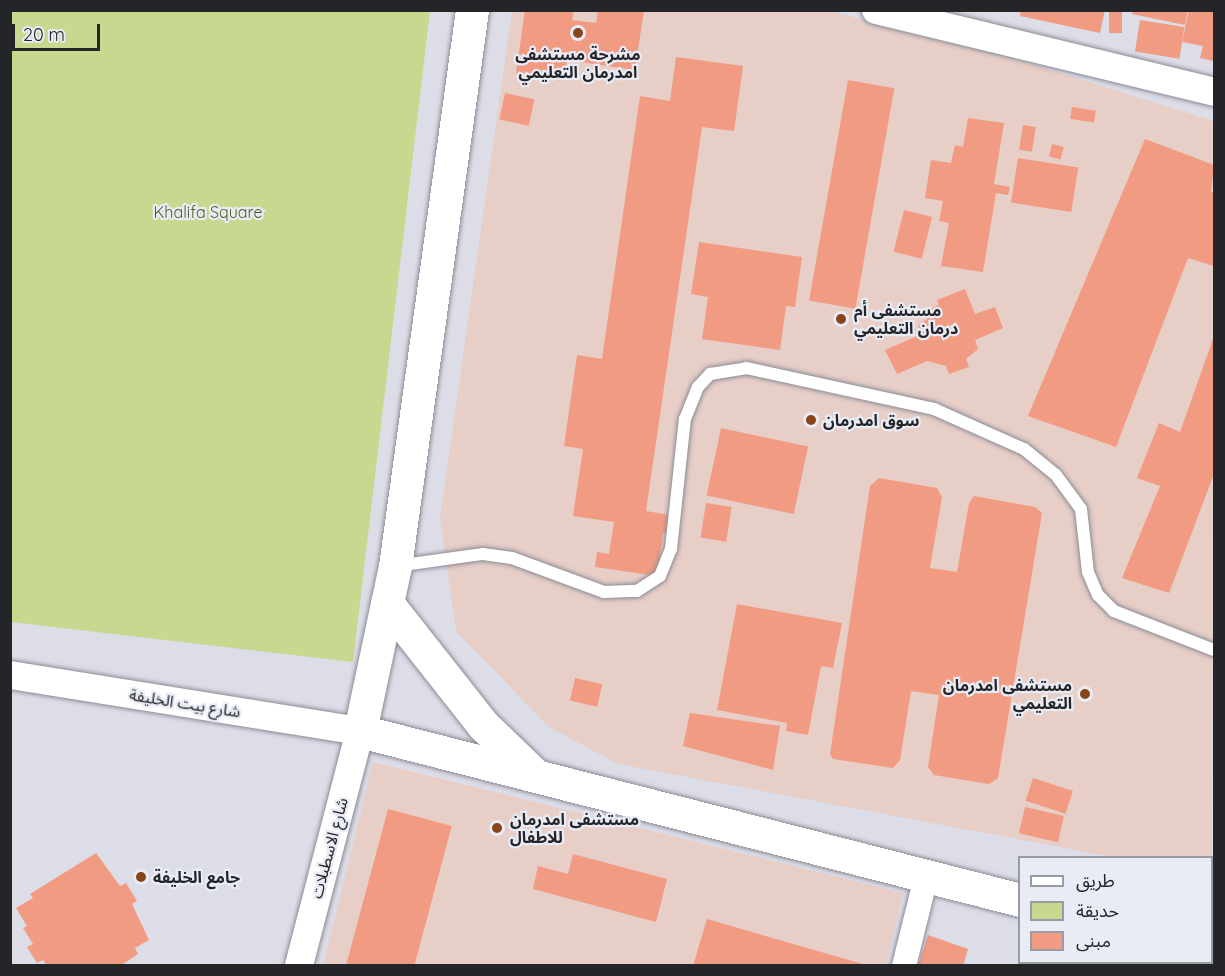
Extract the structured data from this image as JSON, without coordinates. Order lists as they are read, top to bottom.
{
  "streets": {
    "street": ["شارع بيت الخليفة", "شارع الاسطبلات"]
  },
  "crossings": [
    ["شارع بيت الخليفة", "شارع الاسطبلات"]
  ],
  "parks": ["Khalifa Square"],
  "places": [
    "مشرحة مستشفى امدرمان التعليمي",
    "مستشفى أم درمان التعليمي",
    "سوق امدرمان",
    "مستشفى امدرمان التعليمي",
    "مستشفى امدرمان للاطفال",
    "جامع الخليفة"
  ],
  "legend": ["طريق", "حديقة", "مبنى"],
  "scale_bar": "20 m"
}
